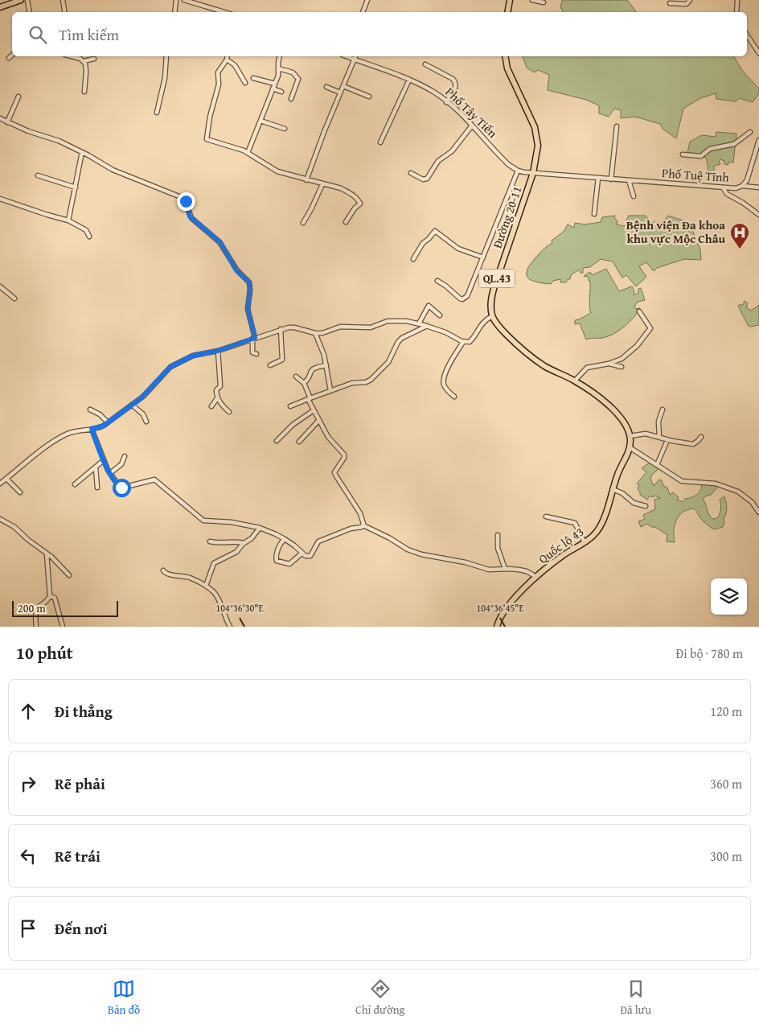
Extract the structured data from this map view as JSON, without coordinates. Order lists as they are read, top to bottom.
{
  "streets": {
    "highway": ["Đường 20-11", "QL.43", "Quốc lộ 43"],
    "street": ["Phố Tây Tiến", "Phố Tuệ Tĩnh"]
  },
  "places": {
    "hospital": ["Bệnh viện Đa khoa khu vực Mộc Châu"]
  },
  "scale_bar": "200 m",
  "page": {
    "search": "Tìm kiếm",
    "scale": "200 m",
    "heading": ["10 phút", "Đi bộ · 780 m"],
    "list": [
      ["Đi thẳng", "120 m"],
      ["Rẽ phải", "360 m"],
      ["Rẽ trái", "300 m"],
      "Đến nơi"
    ],
    "nav": ["Bản đồ", "Chỉ đường", "Đã lưu"]
  },
  "coordinates": ["104°36'30\"E", "104°36'45\"E"]
}
